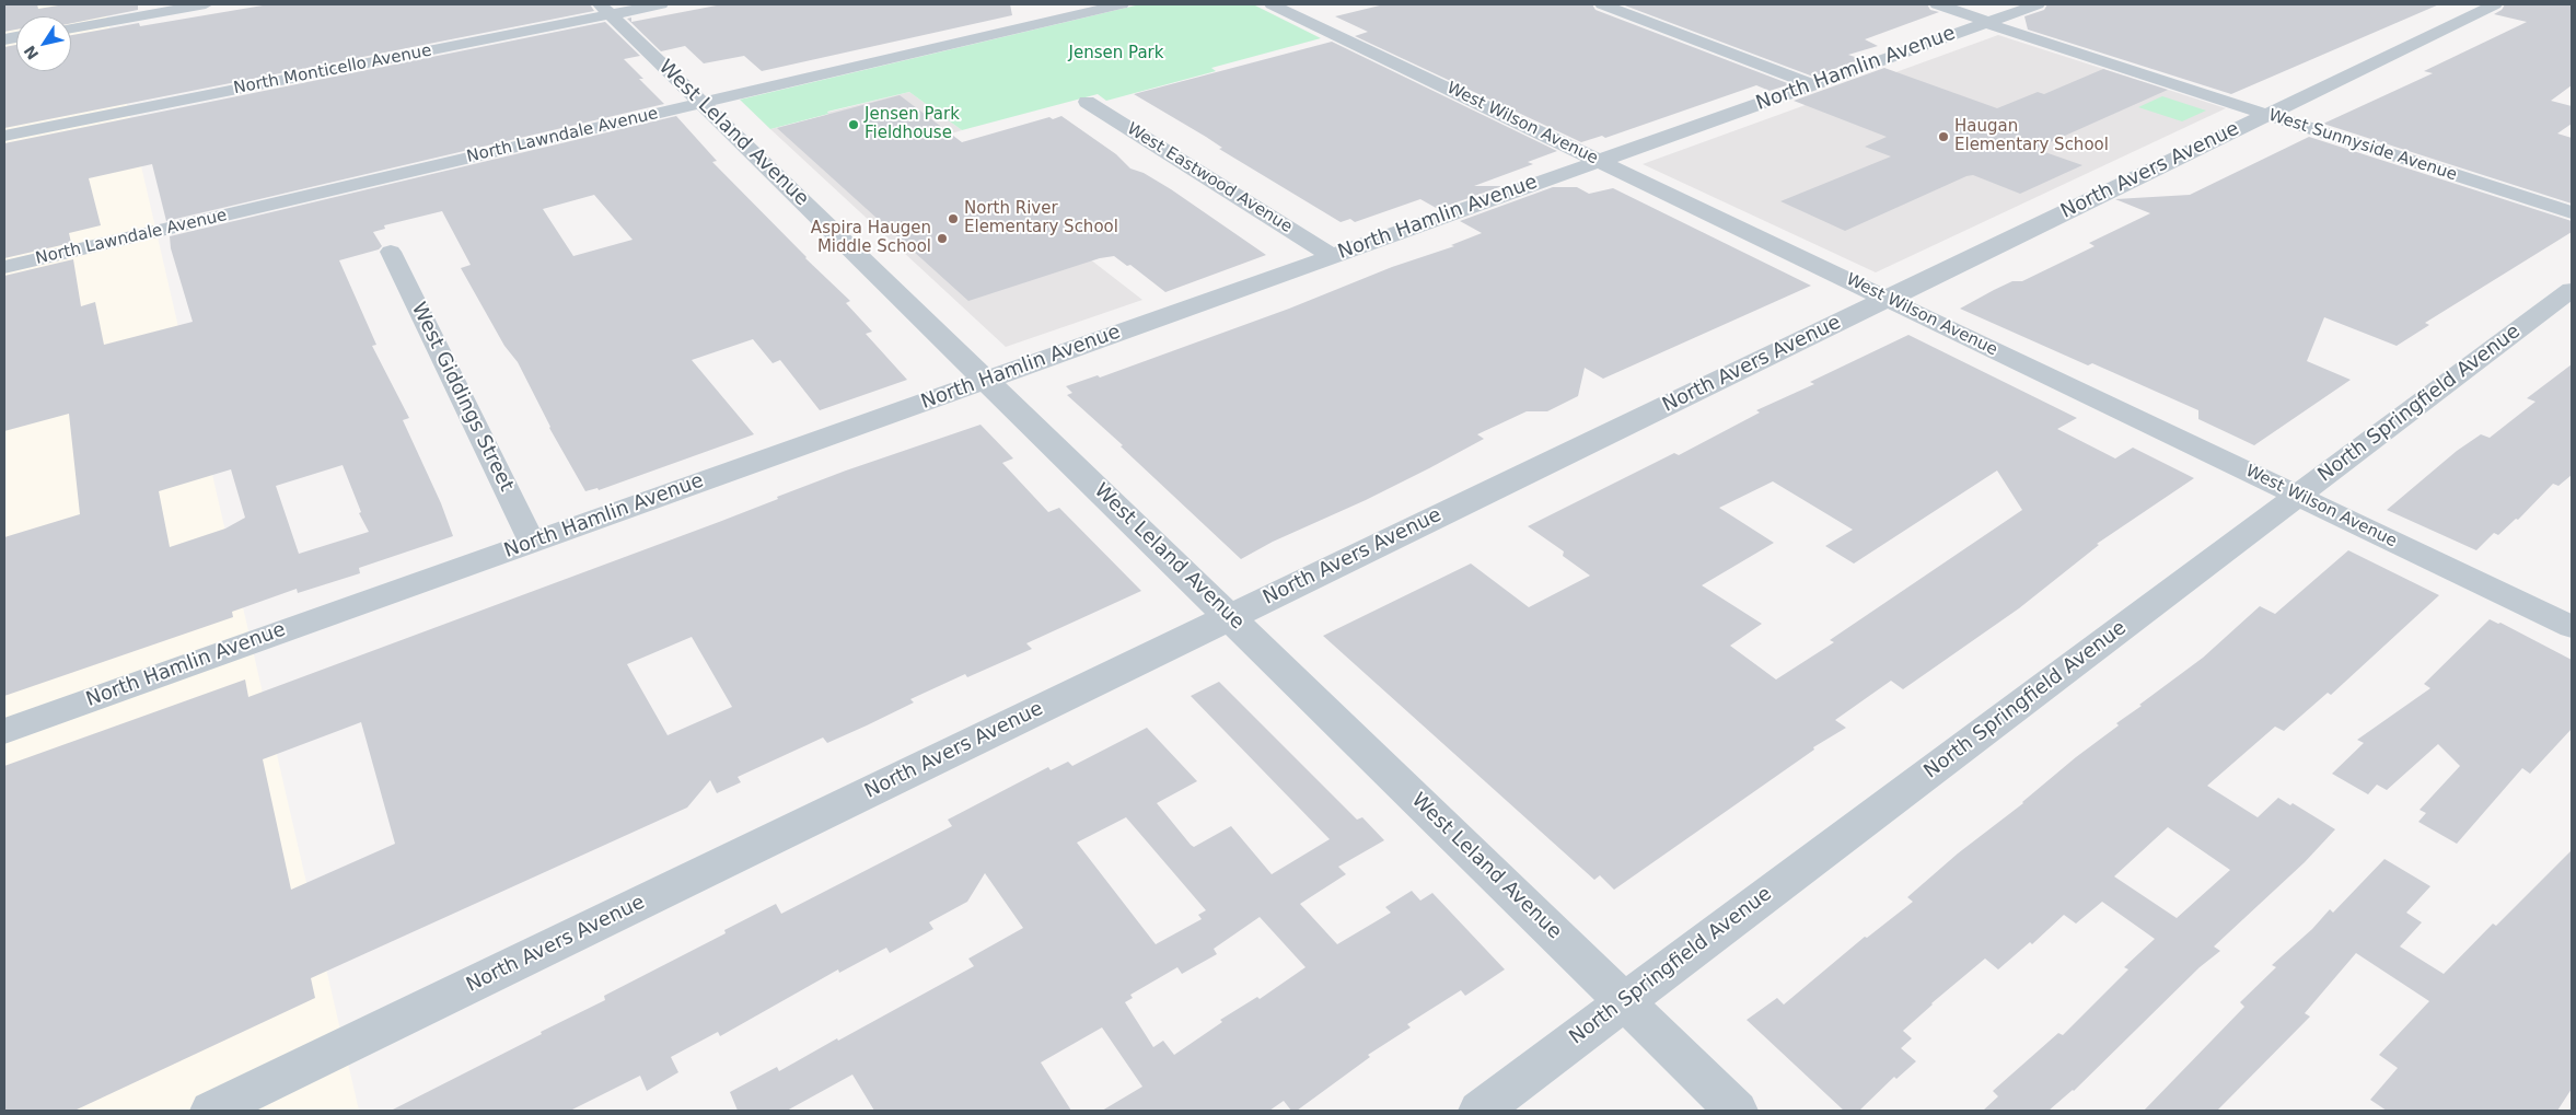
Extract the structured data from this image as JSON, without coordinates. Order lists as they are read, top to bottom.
{
  "streets": {
    "street": [
      "North Hamlin Avenue",
      "North Monticello Avenue",
      "West Wilson Avenue",
      "West Leland Avenue",
      "North Lawndale Avenue",
      "West Sunnyside Avenue",
      "North Avers Avenue",
      "West Eastwood Avenue",
      "West Giddings Street",
      "North Springfield Avenue"
    ]
  },
  "crossings": [
    ["North Hamlin Avenue", "West Wilson Avenue"],
    ["North Hamlin Avenue", "West Leland Avenue"],
    ["North Hamlin Avenue", "West Sunnyside Avenue"],
    ["North Hamlin Avenue", "West Eastwood Avenue"],
    ["North Hamlin Avenue", "West Giddings Street"],
    ["North Monticello Avenue", "West Leland Avenue"],
    ["West Wilson Avenue", "North Avers Avenue"],
    ["West Wilson Avenue", "North Springfield Avenue"],
    ["West Leland Avenue", "North Lawndale Avenue"],
    ["West Leland Avenue", "North Avers Avenue"],
    ["West Leland Avenue", "North Springfield Avenue"],
    ["West Sunnyside Avenue", "North Avers Avenue"]
  ],
  "parks": ["Jensen Park"],
  "places": [
    "Jensen Park Fieldhouse",
    "Haugan Elementary School",
    "North River Elementary School",
    "Aspira Haugen Middle School"
  ],
  "north": "bottom left"
}
